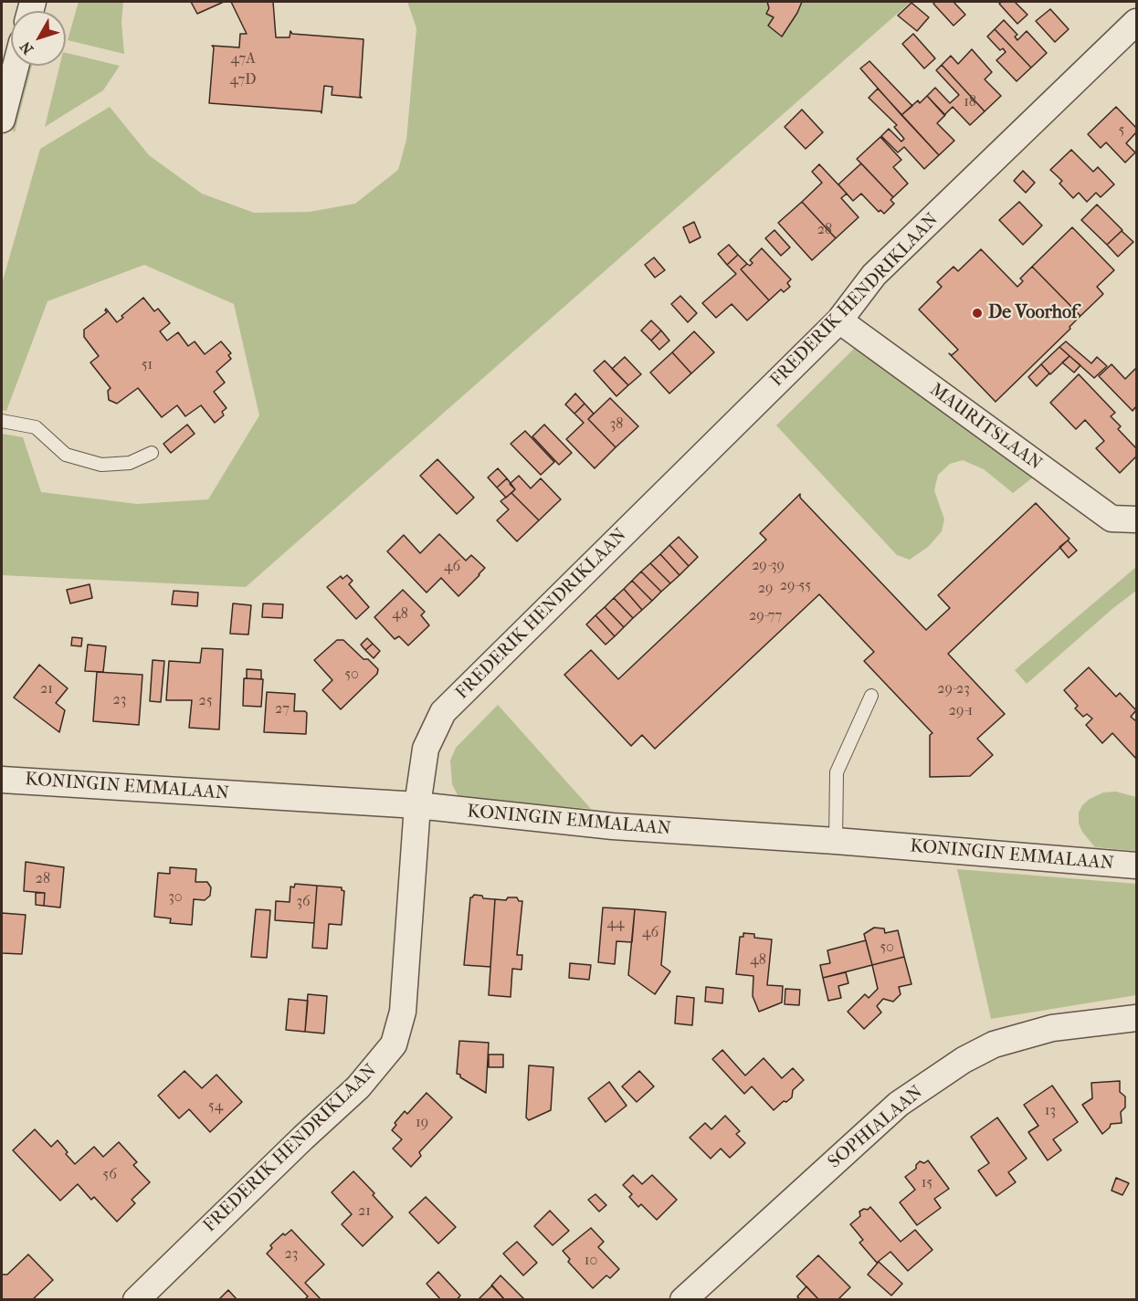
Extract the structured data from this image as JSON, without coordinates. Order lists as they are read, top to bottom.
{
  "streets": {
    "street": [
      "FREDERIK HENDRIKLAAN",
      "MAURITSLAAN",
      "KONINGIN EMMALAAN",
      "SOPHIALAAN"
    ]
  },
  "crossings": [
    ["FREDERIK HENDRIKLAAN", "MAURITSLAAN"],
    ["FREDERIK HENDRIKLAAN", "KONINGIN EMMALAAN"]
  ],
  "places": ["De Voorhof"],
  "house_numbers": [
    "47A",
    "47D",
    "18",
    "5",
    "28",
    "51",
    "38",
    "29-39",
    "46",
    "29-55",
    "29",
    "48",
    "29-77",
    "50",
    "21",
    "29-23",
    "23",
    "25",
    "27",
    "29-1",
    "28",
    "30",
    "36",
    "44",
    "46",
    "50",
    "48",
    "54",
    "13",
    "19",
    "56",
    "15",
    "21",
    "23",
    "10"
  ],
  "north": "bottom left"
}
